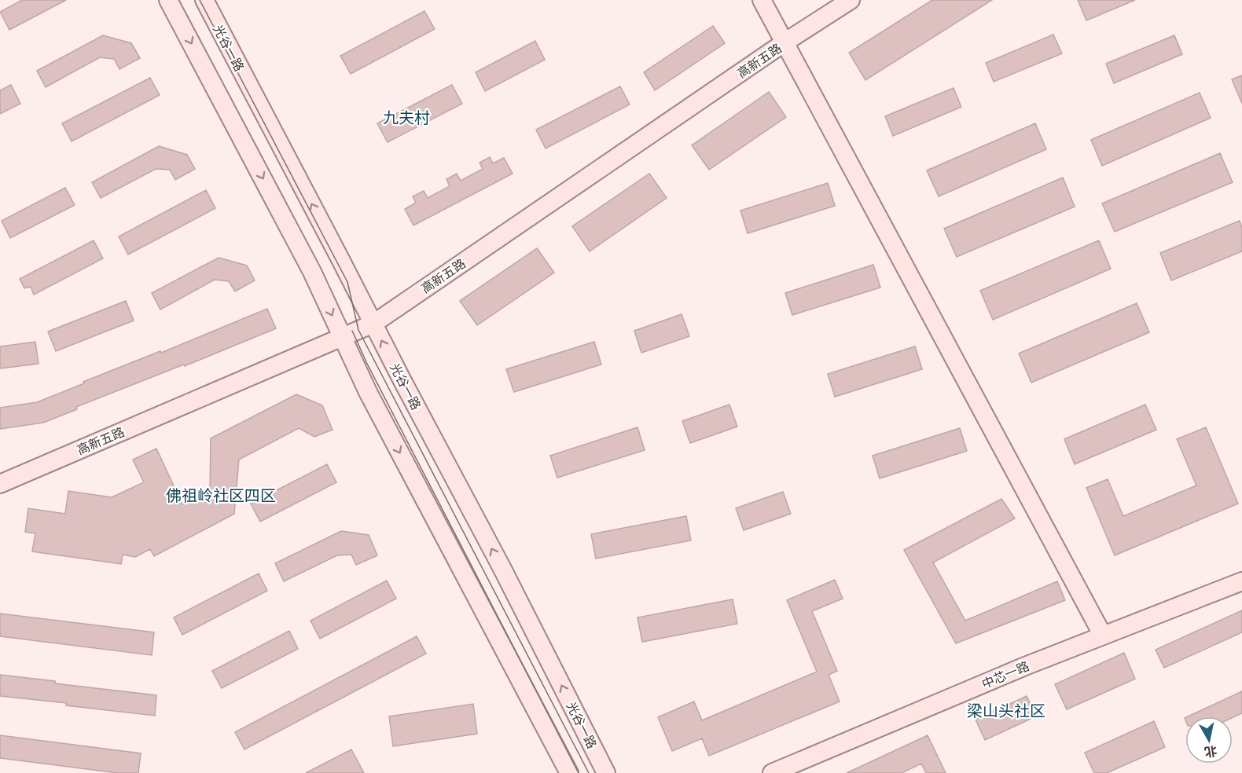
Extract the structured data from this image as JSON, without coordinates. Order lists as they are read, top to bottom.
{
  "streets": {
    "main road": ["光谷一路", "高新五路", "中芯一路"]
  },
  "crossings": [
    ["光谷一路", "高新五路"]
  ],
  "districts": ["九夫村", "佛祖岭社区四区", "梁山头社区"],
  "north": "bottom"
}
